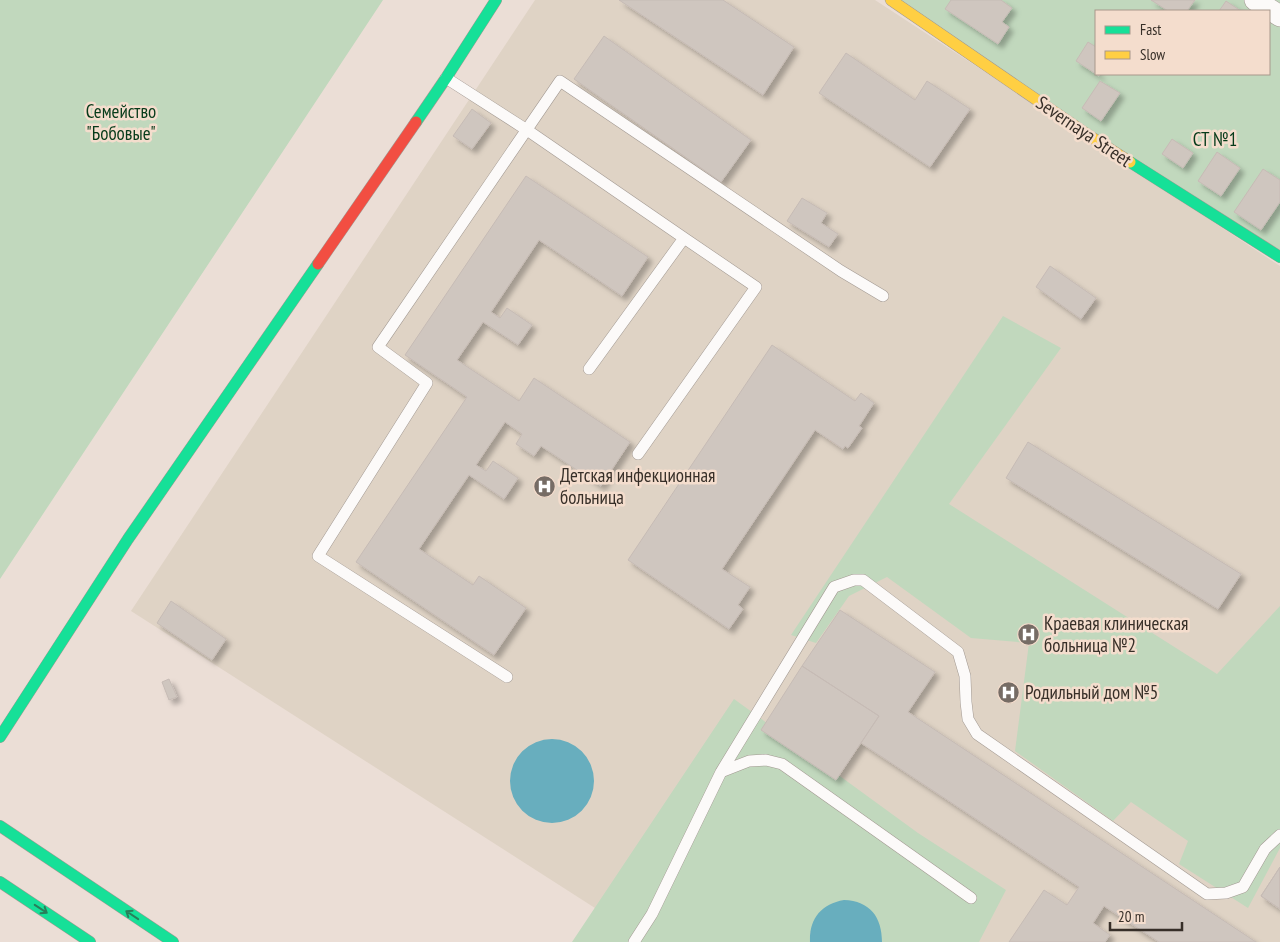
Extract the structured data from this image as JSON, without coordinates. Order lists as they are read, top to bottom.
{
  "streets": {
    "main road": ["Severnaya Street"]
  },
  "parks": ["Семейство \"Бобовые\"", "СТ №1"],
  "places": {
    "hospital": ["Детская инфекционная больница", "Краевая клиническая больница №2", "Родильный дом №5"]
  },
  "legend": ["Fast", "Slow"],
  "scale_bar": "20 m"
}
